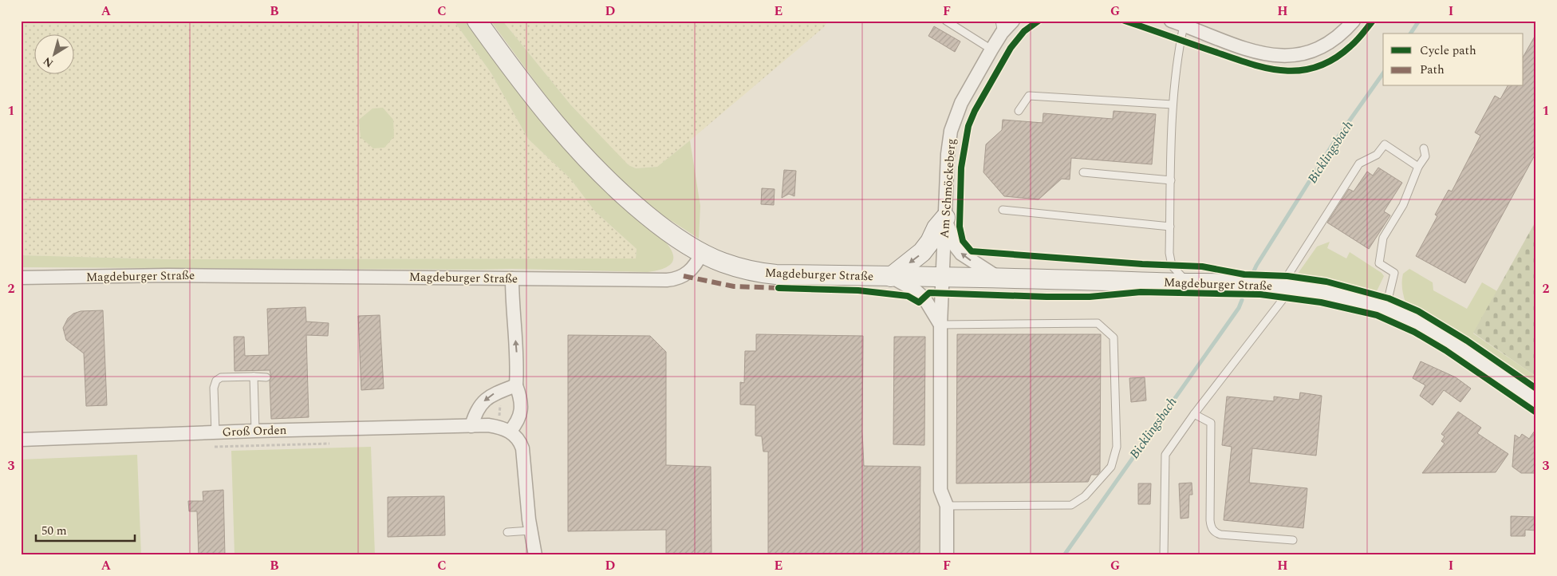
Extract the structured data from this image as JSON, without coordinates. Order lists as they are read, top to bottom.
{
  "streets": {
    "main road": ["Magdeburger Straße"],
    "street": ["Am Schmöckeberg", "Groß Orden"]
  },
  "crossings": [
    ["Am Schmöckeberg", "Magdeburger Straße"]
  ],
  "water": ["Bicklingsbach"],
  "legend": ["Cycle path", "Path"],
  "scale_bar": "50 m",
  "north": "bottom left",
  "grid": {
    "columns": [
      "A",
      "B",
      "C",
      "D",
      "E",
      "F",
      "G",
      "H",
      "I"
    ],
    "rows": ["1", "2", "3"]
  }
}
